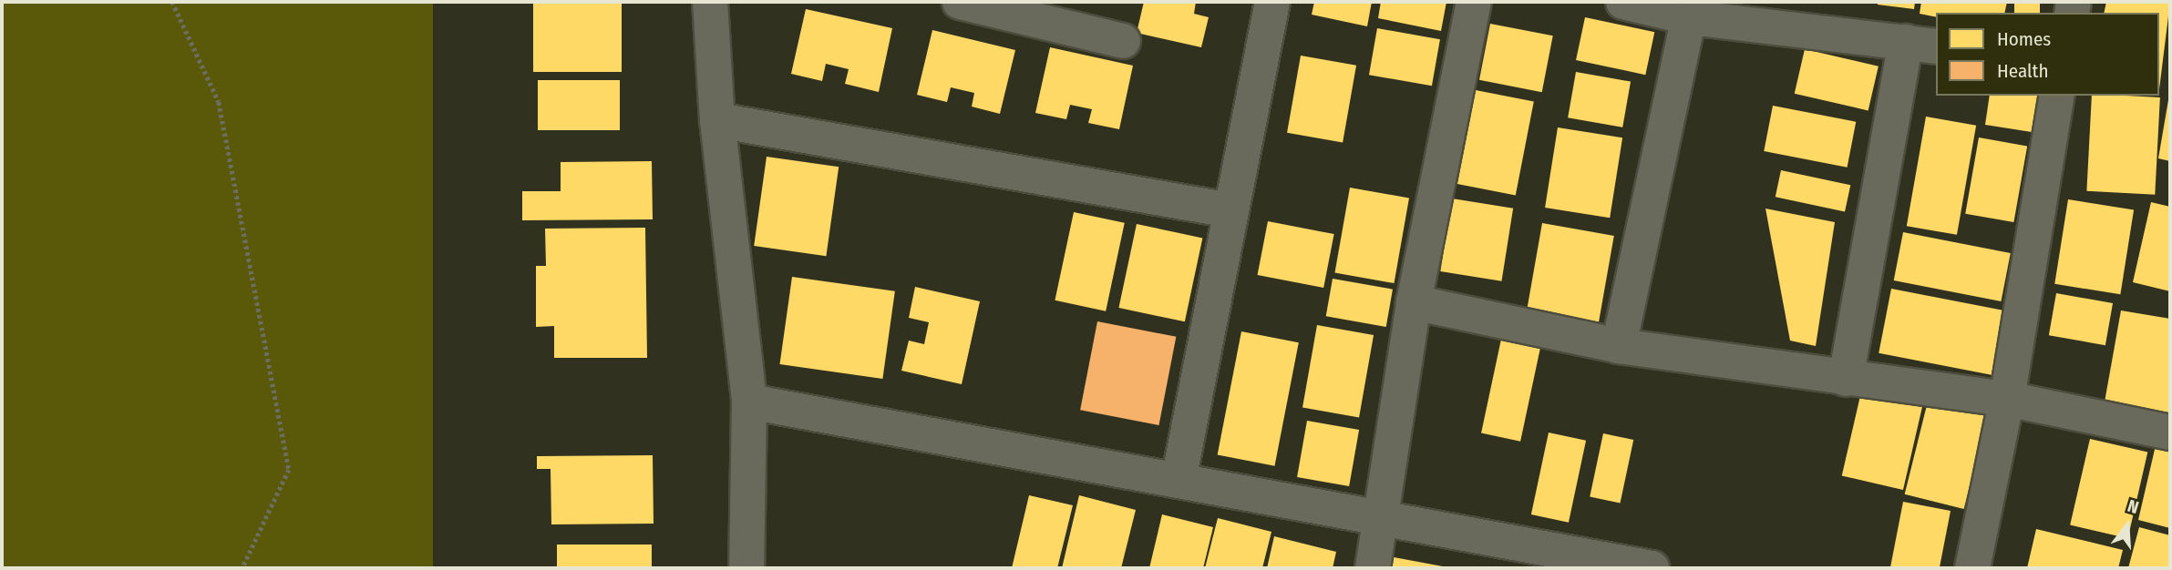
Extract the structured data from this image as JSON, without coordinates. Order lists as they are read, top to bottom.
{
  "legend": ["Homes", "Health"],
  "north": "top"
}
